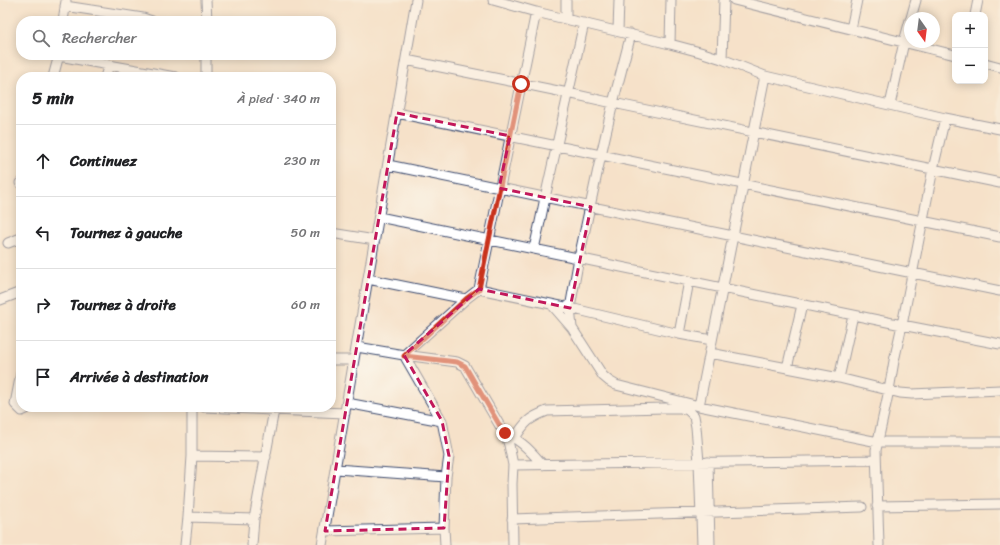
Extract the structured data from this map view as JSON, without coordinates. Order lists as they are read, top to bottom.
{
  "north": "bottom",
  "page": {
    "map_buttons": ["+", "−"],
    "search": "Rechercher",
    "heading": ["5 min", "À pied · 340 m"],
    "list": [
      ["Continuez", "230 m"],
      ["Tournez à gauche", "50 m"],
      ["Tournez à droite", "60 m"],
      "Arrivée à destination"
    ]
  }
}
